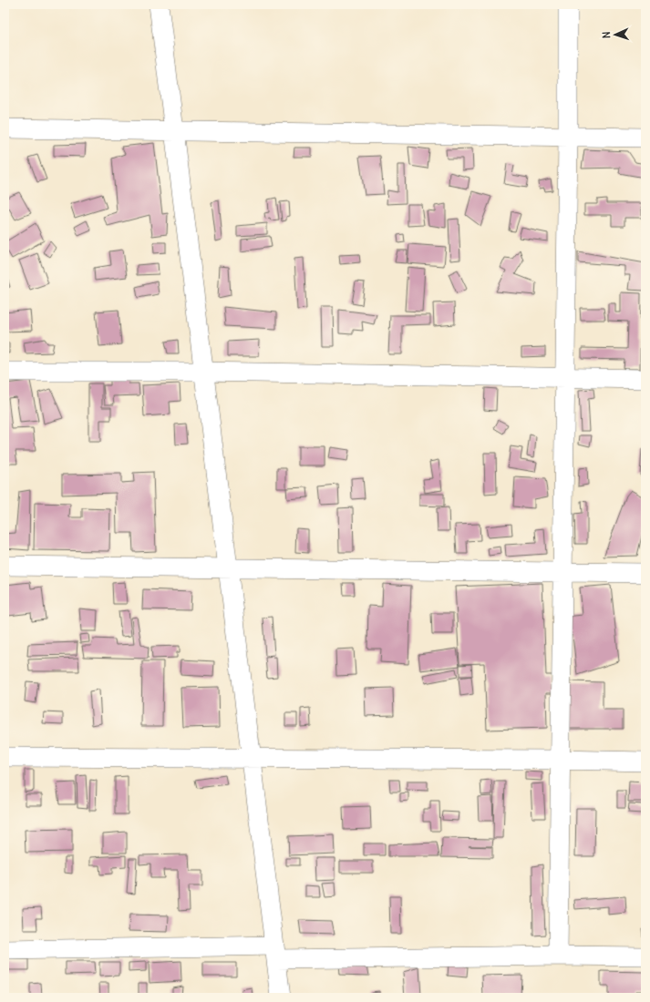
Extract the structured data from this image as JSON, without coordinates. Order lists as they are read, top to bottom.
{
  "north": "left"
}
